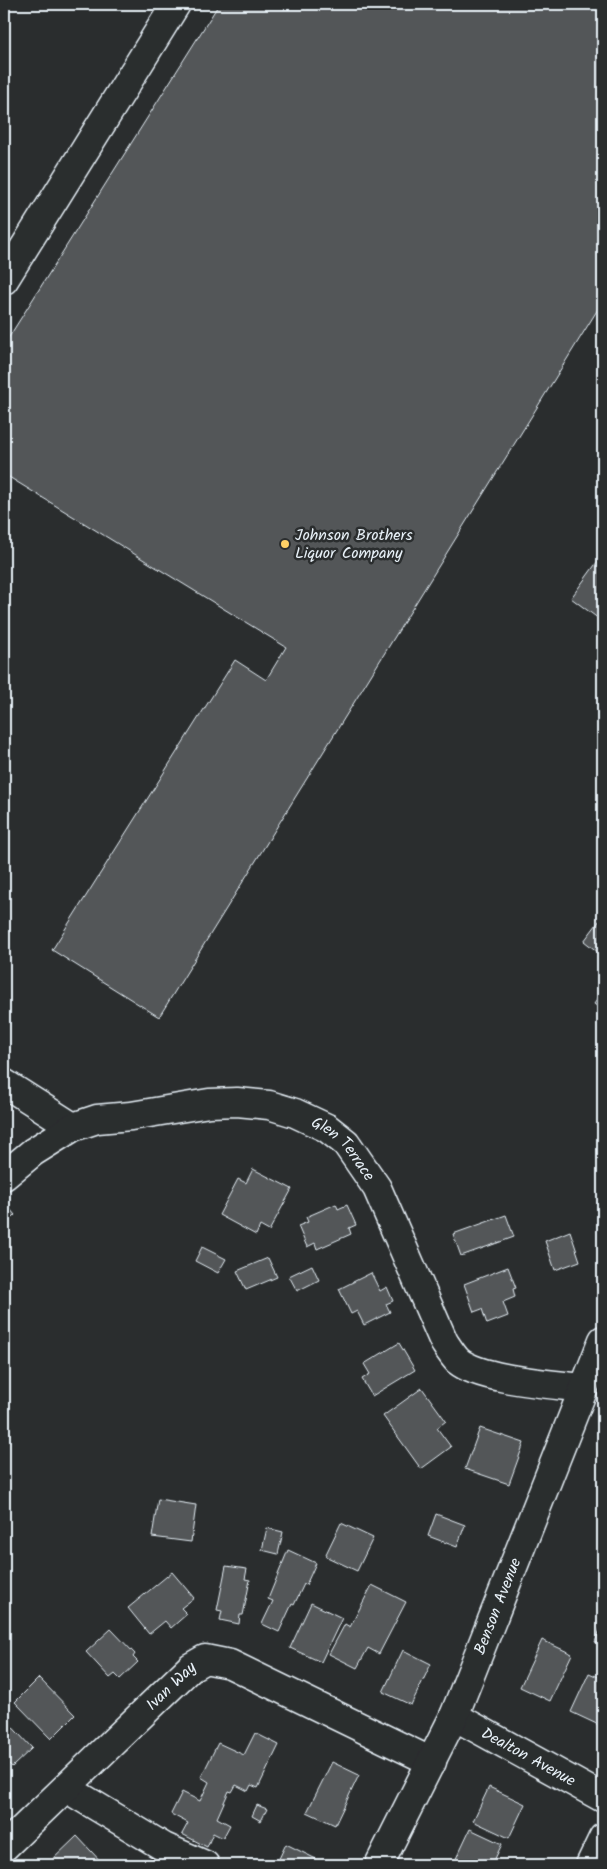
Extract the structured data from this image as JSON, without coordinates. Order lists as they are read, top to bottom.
{
  "streets": {
    "street": [
      "Glen Terrace",
      "Benson Avenue",
      "Ivan Way",
      "Dealton Avenue"
    ]
  },
  "crossings": [
    ["Glen Terrace", "Benson Avenue"],
    ["Benson Avenue", "Ivan Way"],
    ["Benson Avenue", "Dealton Avenue"]
  ],
  "places": ["Johnson Brothers Liquor Company"]
}
